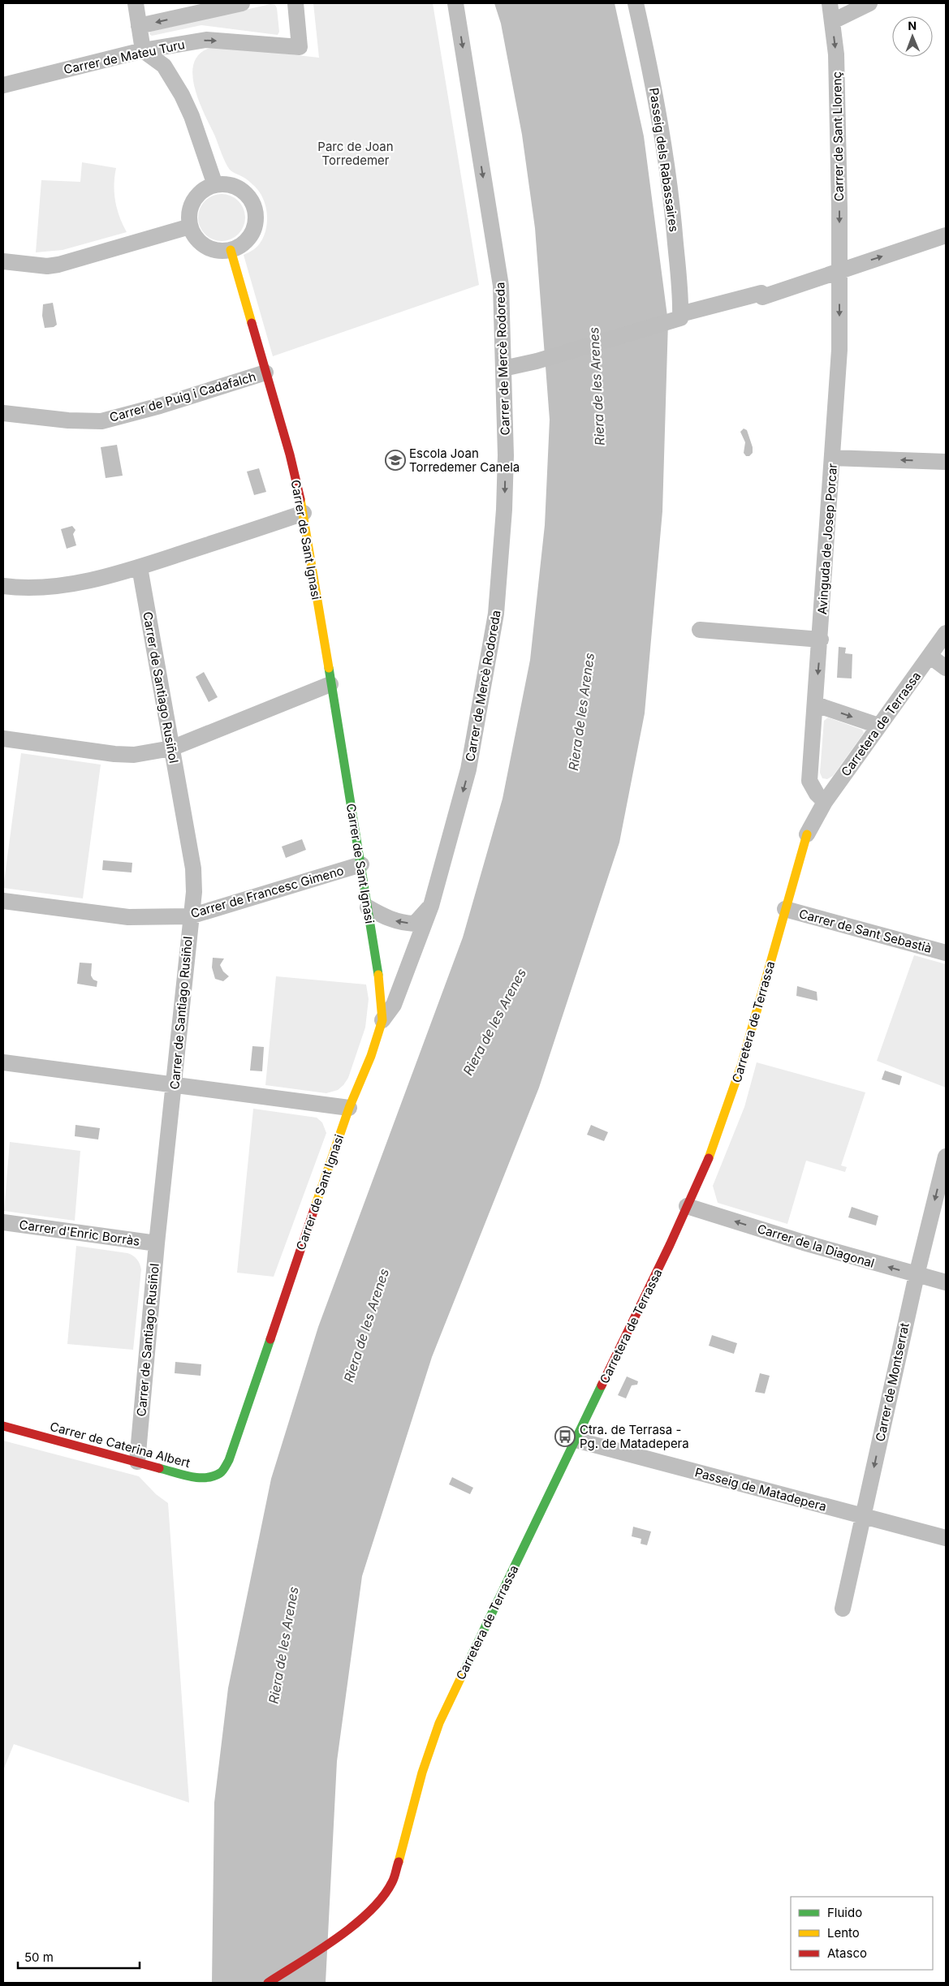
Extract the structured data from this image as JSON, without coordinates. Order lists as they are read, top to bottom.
{
  "streets": {
    "street": [
      "Carrer de Mateu Turu",
      "Carrer de Sant Llorenç",
      "Passeig dels Rabassaires",
      "Carrer de Mercè Rodoreda",
      "Carrer de Puig i Cadafalch",
      "Avinguda de Josep Porcar",
      "Carrer de Sant Ignasi",
      "Carrer de Santiago Rusiñol",
      "Carretera de Terrassa",
      "Carrer de Francesc Gimeno",
      "Carrer de Sant Sebastià",
      "Carrer d'Enric Borràs",
      "Carrer de la Diagonal",
      "Carrer de Montserrat",
      "Carrer de Caterina Albert",
      "Passeig de Matadepera"
    ]
  },
  "crossings": [
    ["Carrer de Sant Llorenç", "Avinguda de Josep Porcar"],
    ["Carrer de Mercè Rodoreda", "Carrer de Sant Ignasi"],
    ["Carrer de Puig i Cadafalch", "Carrer de Sant Ignasi"],
    ["Avinguda de Josep Porcar", "Carretera de Terrassa"],
    ["Carrer de Sant Ignasi", "Carrer de Francesc Gimeno"],
    ["Carrer de Sant Ignasi", "Carrer de Caterina Albert"],
    ["Carrer de Santiago Rusiñol", "Carrer de Francesc Gimeno"],
    ["Carrer de Santiago Rusiñol", "Carrer d'Enric Borràs"],
    ["Carrer de Santiago Rusiñol", "Carrer de Caterina Albert"],
    ["Carretera de Terrassa", "Carrer de Sant Sebastià"],
    ["Carretera de Terrassa", "Carrer de la Diagonal"],
    ["Carretera de Terrassa", "Passeig de Matadepera"],
    ["Carrer de la Diagonal", "Carrer de Montserrat"],
    ["Carrer de Montserrat", "Passeig de Matadepera"]
  ],
  "one_way": [
    "Carrer de Sant Llorenç",
    "Carrer de Mercè Rodoreda",
    "Avinguda de Josep Porcar",
    "Carrer de la Diagonal",
    "Carrer de Montserrat"
  ],
  "water": ["Riera de les Arenes"],
  "parks": ["Parc de Joan Torredemer"],
  "places": {
    "school or university": ["Escola Joan Torredemer Canela"],
    "bus stop": ["Ctra. de Terrasa - Pg. de Matadepera"]
  },
  "legend": ["Fluido", "Lento", "Atasco"],
  "scale_bar": "50 m",
  "north": "top"
}
